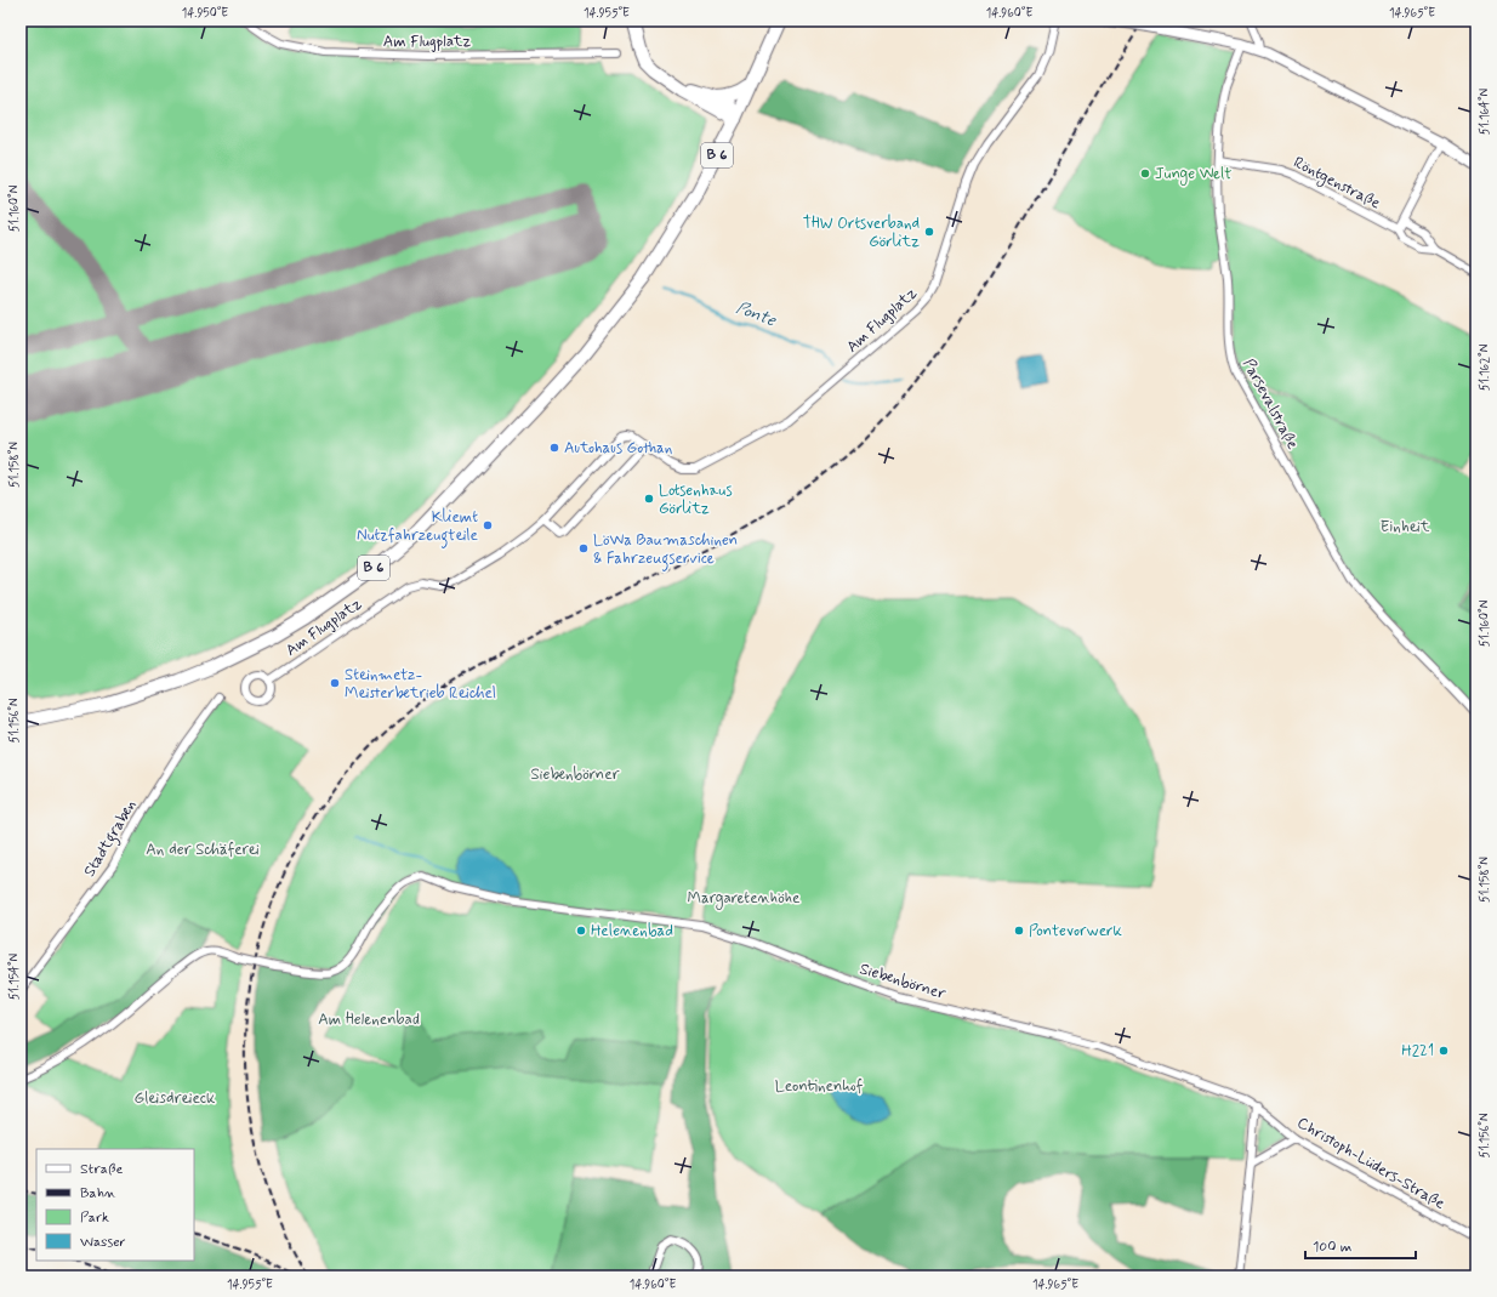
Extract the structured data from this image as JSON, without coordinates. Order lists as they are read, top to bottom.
{
  "streets": {
    "main road": ["B 6"],
    "street": [
      "Am Flugplatz",
      "Röntgenstraße",
      "Parsevalstraße",
      "Stadtgraben",
      "Siebenbörner",
      "Christoph-Lüders-Straße"
    ]
  },
  "crossings": [
    ["Röntgenstraße", "Parsevalstraße"],
    ["Siebenbörner", "Christoph-Lüders-Straße"]
  ],
  "water": ["Ponte"],
  "parks": [
    "Einheit",
    "Siebenbörner",
    "An der Schäferei",
    "Margaretenhöhe",
    "Am Helenenbad",
    "Leontinenhof",
    "Gleisdreieck"
  ],
  "places": [
    "Junge Welt",
    "THW Ortsverband Görlitz",
    "Autohaus Gothan",
    "Lotsenhaus Görlitz",
    "Kliemt Nutzfahrzeugteile",
    "LöWa Baumaschinen & Fahrzeugservice",
    "Steinmetz- Meisterbetrieb Reichel",
    "Helenenbad",
    "Pontevorwerk",
    "H221"
  ],
  "legend": [
    "Straße",
    "Bahn",
    "Park",
    "Wasser"
  ],
  "scale_bar": "100 m",
  "coordinates": [
    "14.950°E",
    "14.955°E",
    "14.960°E",
    "14.965°E",
    "51.164°N",
    "51.160°N",
    "51.162°N",
    "51.158°N",
    "51.156°N",
    "51.154°N"
  ]
}
